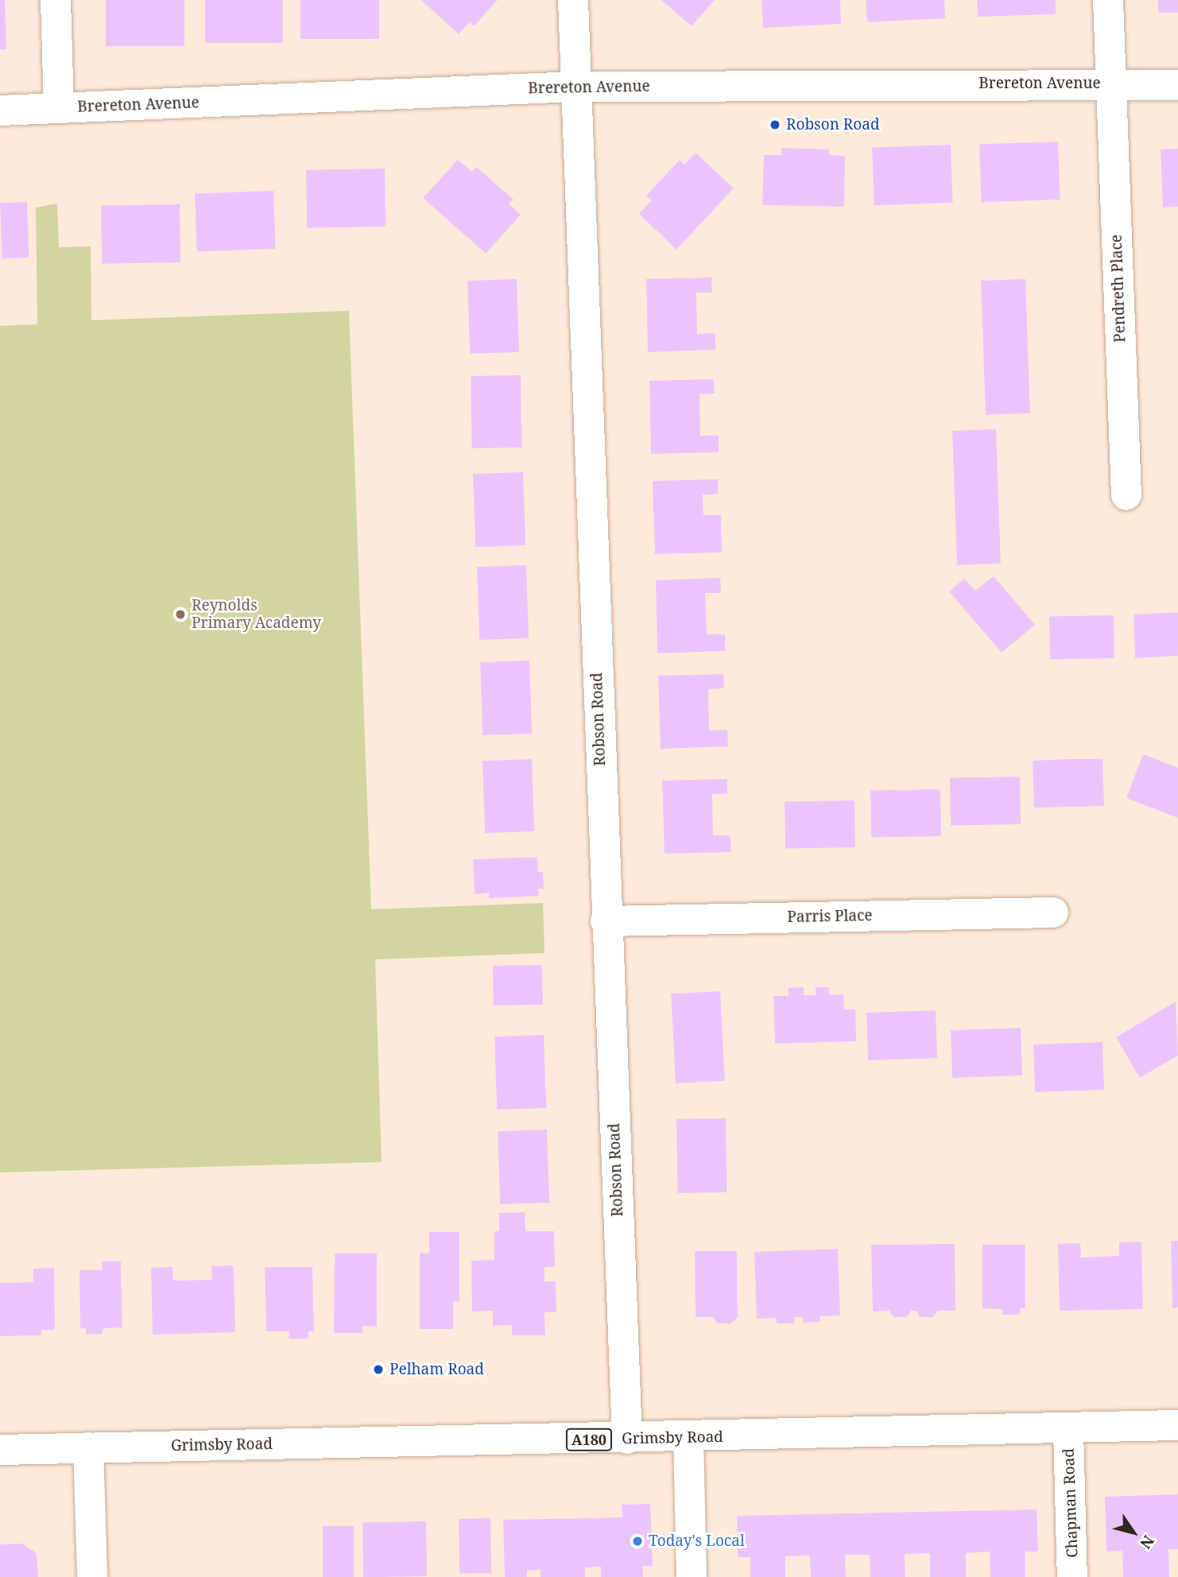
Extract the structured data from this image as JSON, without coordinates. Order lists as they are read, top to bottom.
{
  "streets": {
    "street": [
      "Brereton Avenue",
      "Pendreth Place",
      "Robson Road",
      "Parris Place",
      "Grimsby Road",
      "A180",
      "Chapman Road"
    ]
  },
  "crossings": [
    ["Brereton Avenue", "Pendreth Place"],
    ["Brereton Avenue", "Robson Road"],
    ["Robson Road", "Parris Place"],
    ["Robson Road", "Grimsby Road"],
    ["Grimsby Road", "Chapman Road"]
  ],
  "places": [
    "Robson Road",
    "Reynolds Primary Academy",
    "Pelham Road",
    "Today's Local"
  ],
  "north": "bottom right"
}
